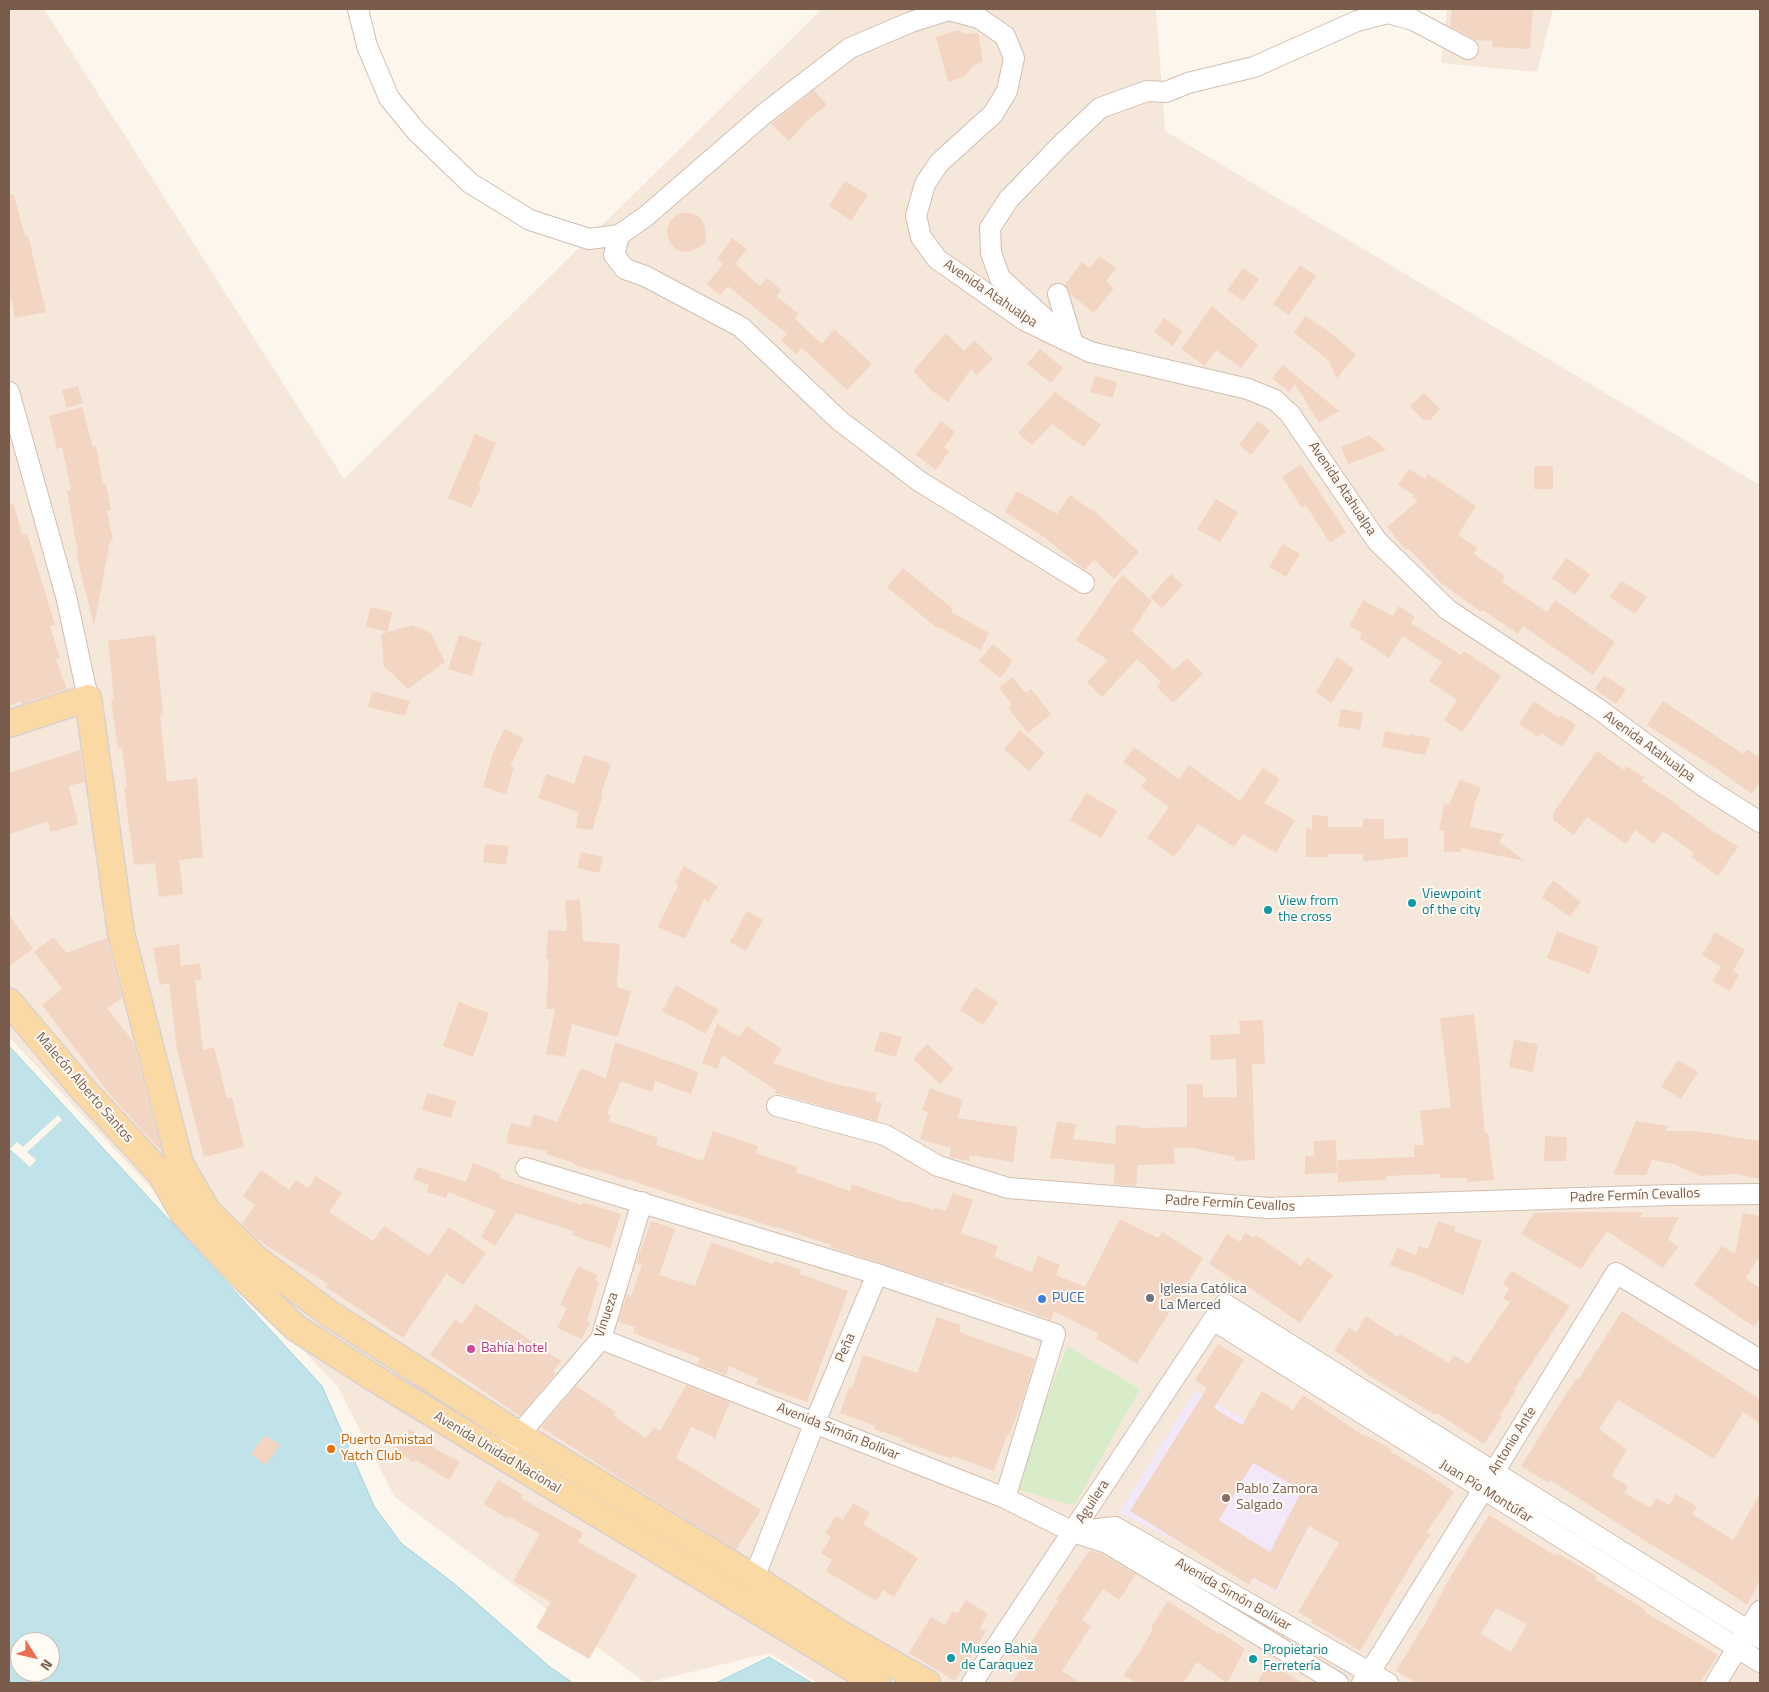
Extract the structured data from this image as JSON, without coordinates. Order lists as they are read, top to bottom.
{
  "streets": {
    "main road": ["Malecón Alberto Santos", "Avenida Unidad Nacional"],
    "street": [
      "Avenida Atahualpa",
      "Padre Fermín Cevallos",
      "Vinueza",
      "Peña",
      "Avenida Simón Bolívar",
      "Antonio Ante",
      "Juan Pío Montúfar",
      "Aguilera"
    ]
  },
  "crossings": [
    ["Malecón Alberto Santos", "Avenida Unidad Nacional"],
    ["Vinueza", "Avenida Simón Bolívar"],
    ["Vinueza", "Avenida Unidad Nacional"],
    ["Peña", "Avenida Simón Bolívar"],
    ["Avenida Simón Bolívar", "Antonio Ante"],
    ["Avenida Simón Bolívar", "Aguilera"],
    ["Antonio Ante", "Juan Pío Montúfar"],
    ["Juan Pío Montúfar", "Aguilera"]
  ],
  "places": [
    "Viewpoint of the city",
    "View from the cross",
    "Iglesia Católica La Merced",
    "PUCE",
    "Bahía hotel",
    "Puerto Amistad Yatch Club",
    "Pablo Zamora Salgado",
    "Museo Bahia de Caraquez",
    "Propietario Ferretería"
  ],
  "north": "bottom right"
}
